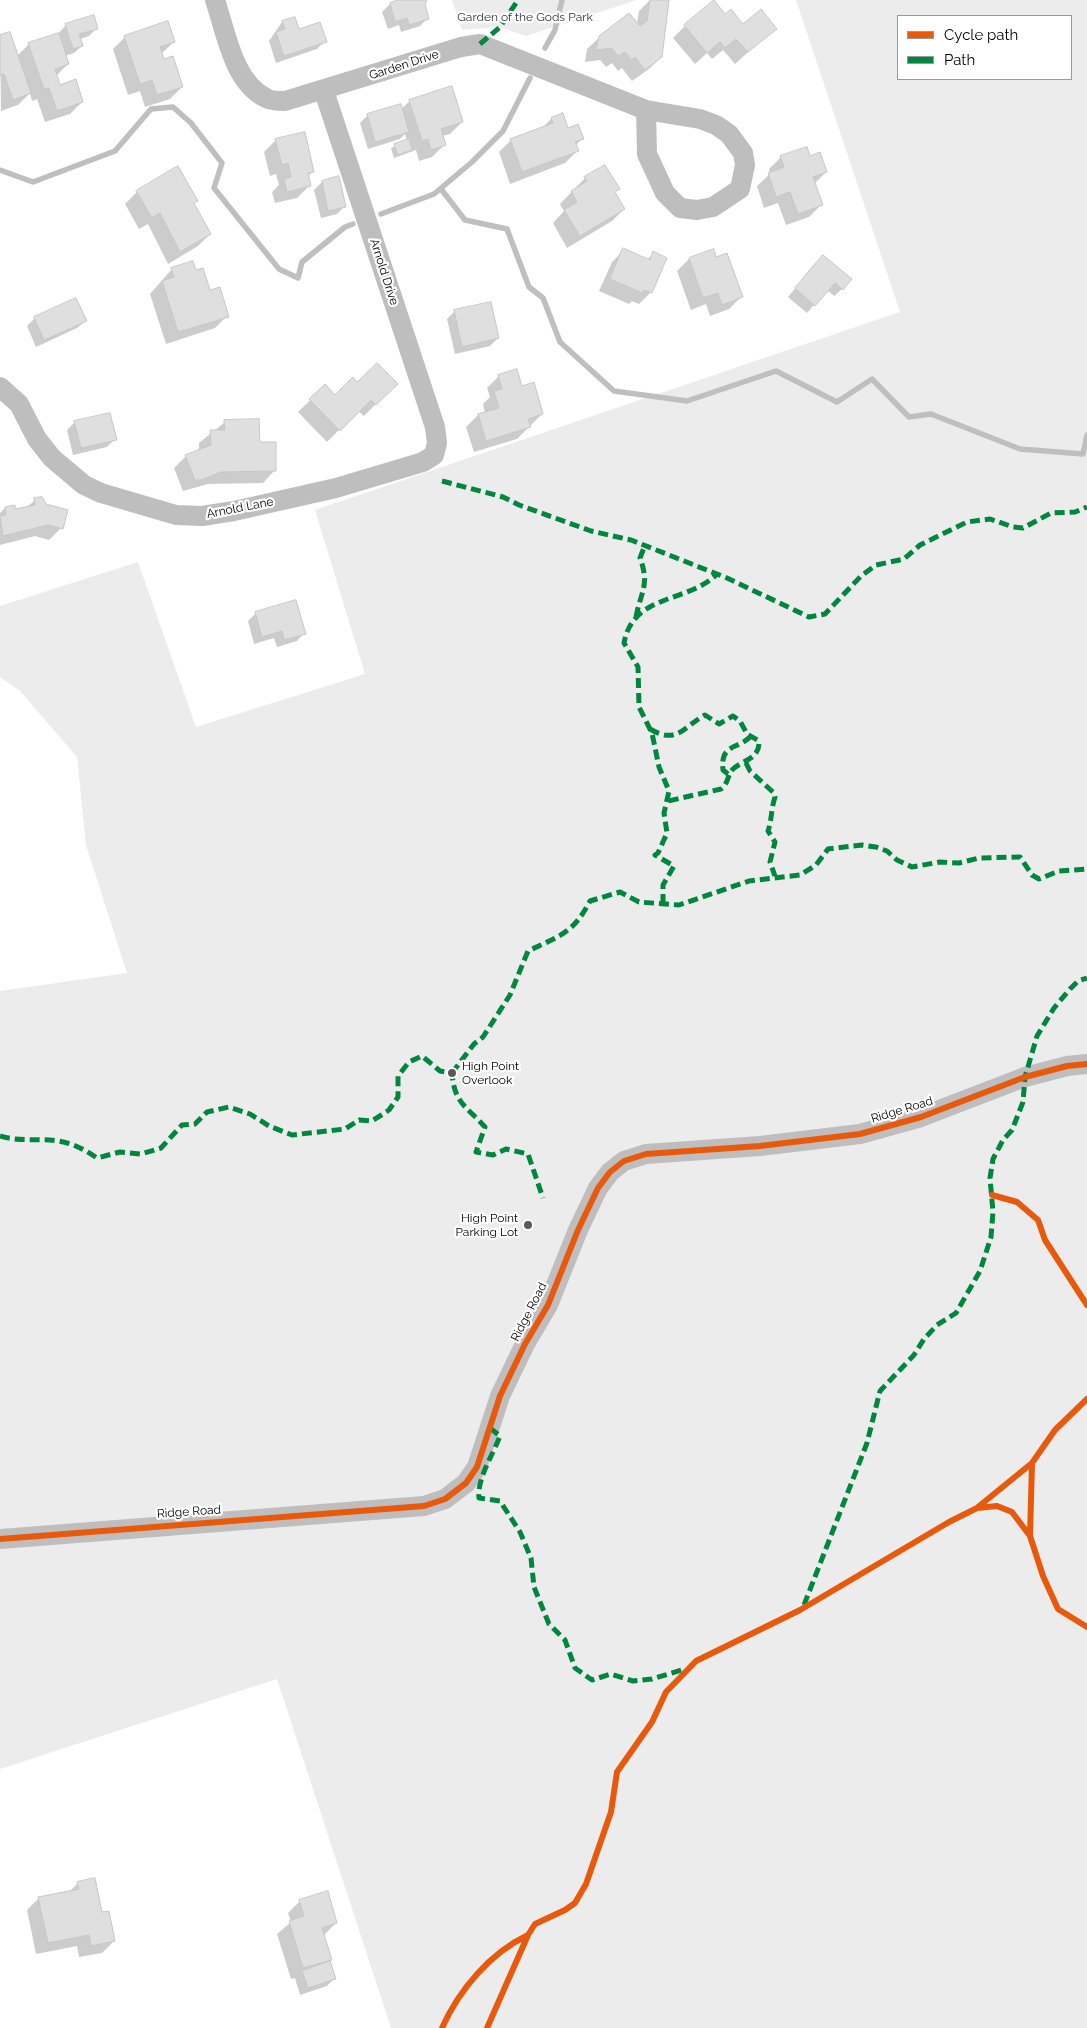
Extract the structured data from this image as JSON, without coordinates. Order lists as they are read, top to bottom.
{
  "streets": {
    "street": [
      "Garden Drive",
      "Arnold Drive",
      "Arnold Lane",
      "Ridge Road"
    ]
  },
  "crossings": [
    ["Garden Drive", "Arnold Drive"],
    ["Arnold Drive", "Arnold Lane"]
  ],
  "parks": ["Garden of the Gods Park"],
  "places": ["High Point Overlook", "High Point Parking Lot"],
  "legend": ["Cycle path", "Path"]
}
